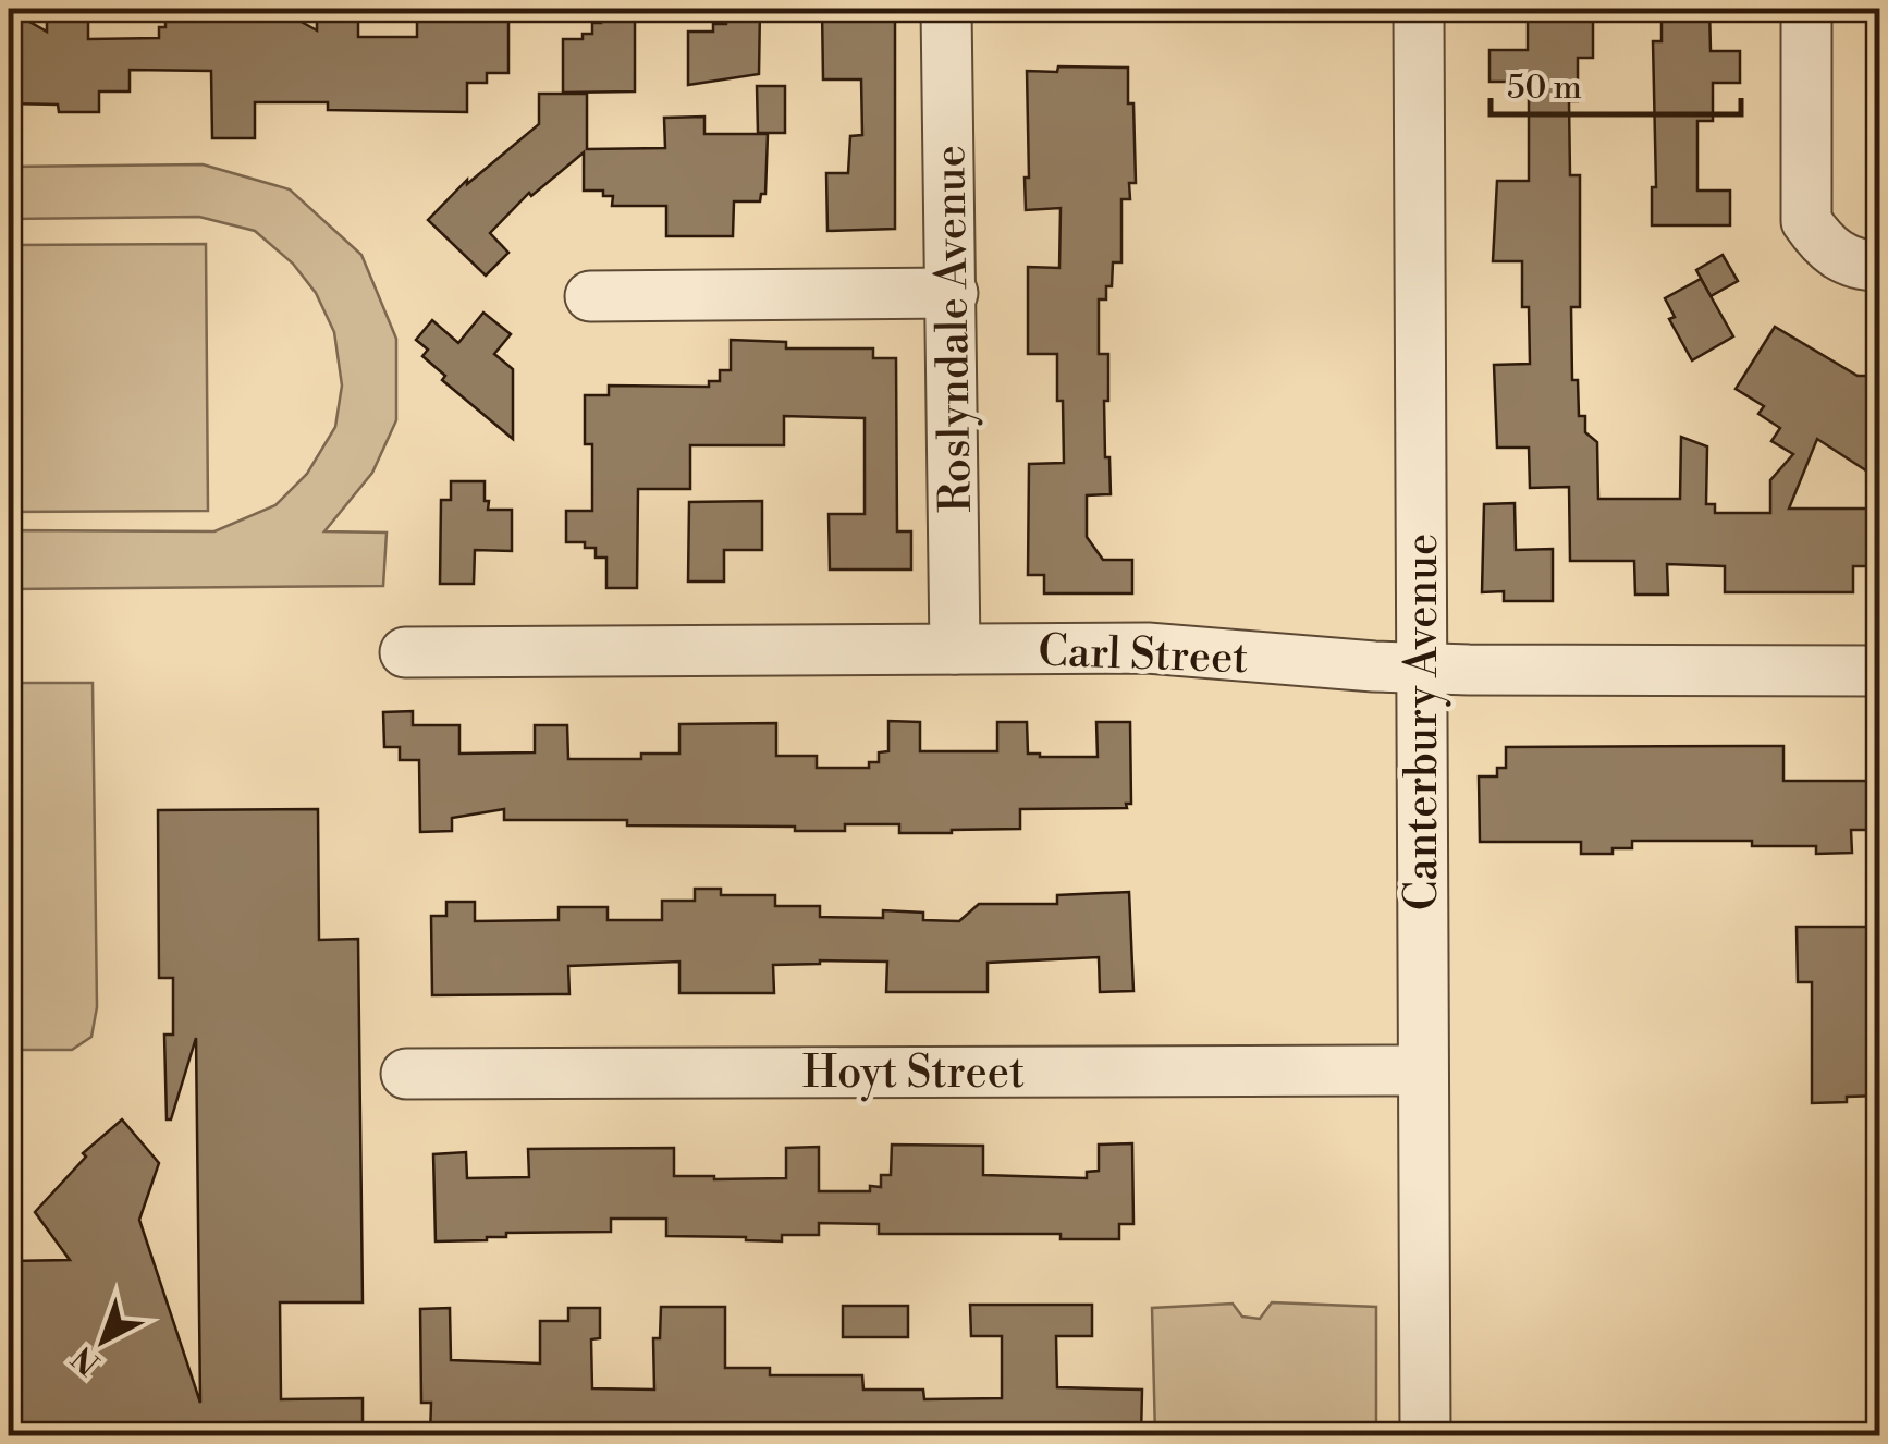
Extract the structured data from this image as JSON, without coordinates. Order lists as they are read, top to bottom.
{
  "streets": {
    "street": [
      "Roslyndale Avenue",
      "Carl Street",
      "Canterbury Avenue",
      "Hoyt Street"
    ]
  },
  "crossings": [
    ["Roslyndale Avenue", "Carl Street"],
    ["Carl Street", "Canterbury Avenue"],
    ["Canterbury Avenue", "Hoyt Street"]
  ],
  "scale_bar": "50 m",
  "north": "bottom left"
}
